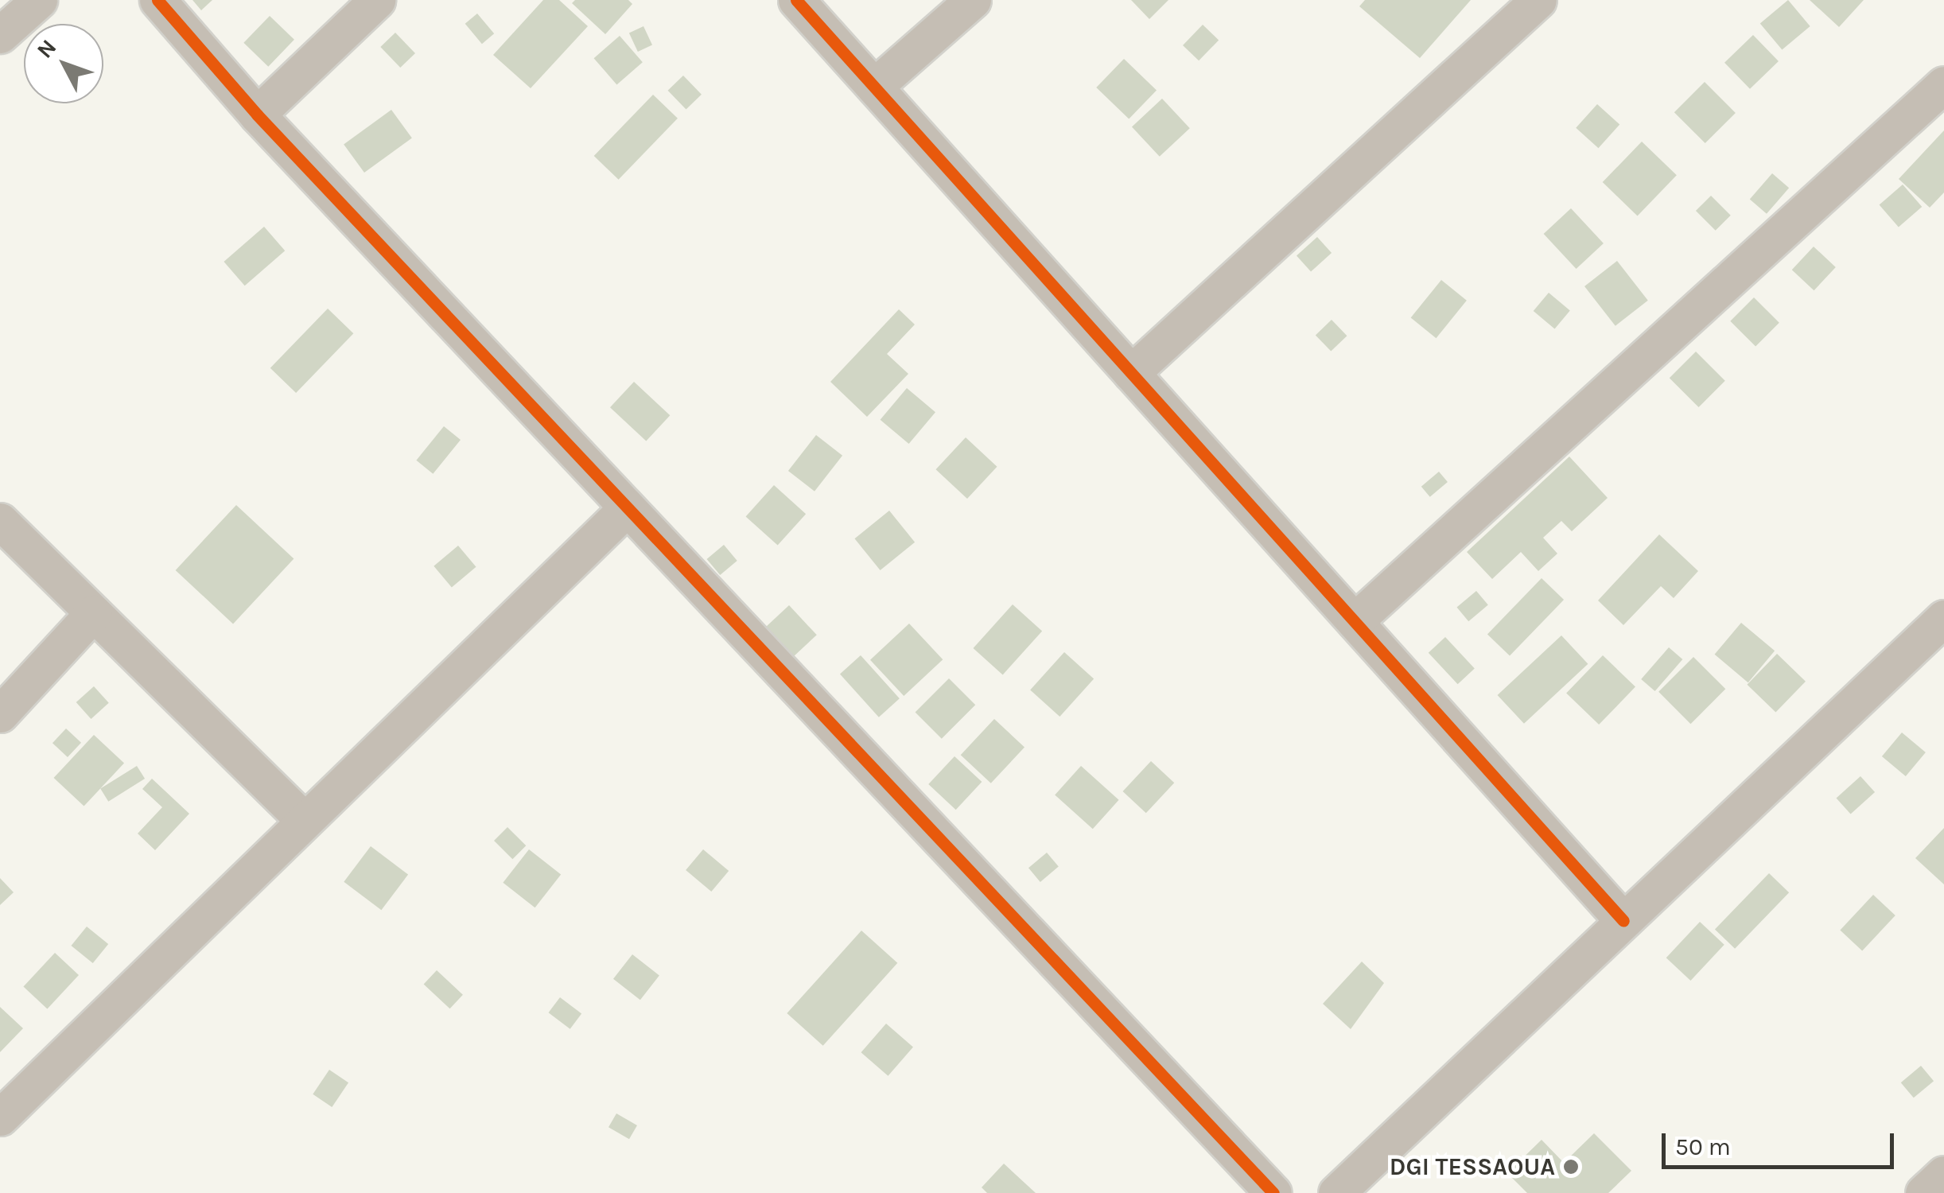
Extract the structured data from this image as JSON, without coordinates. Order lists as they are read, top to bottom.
{
  "places": ["DGI TESSAOUA"],
  "scale_bar": "50 m",
  "north": "top left"
}
